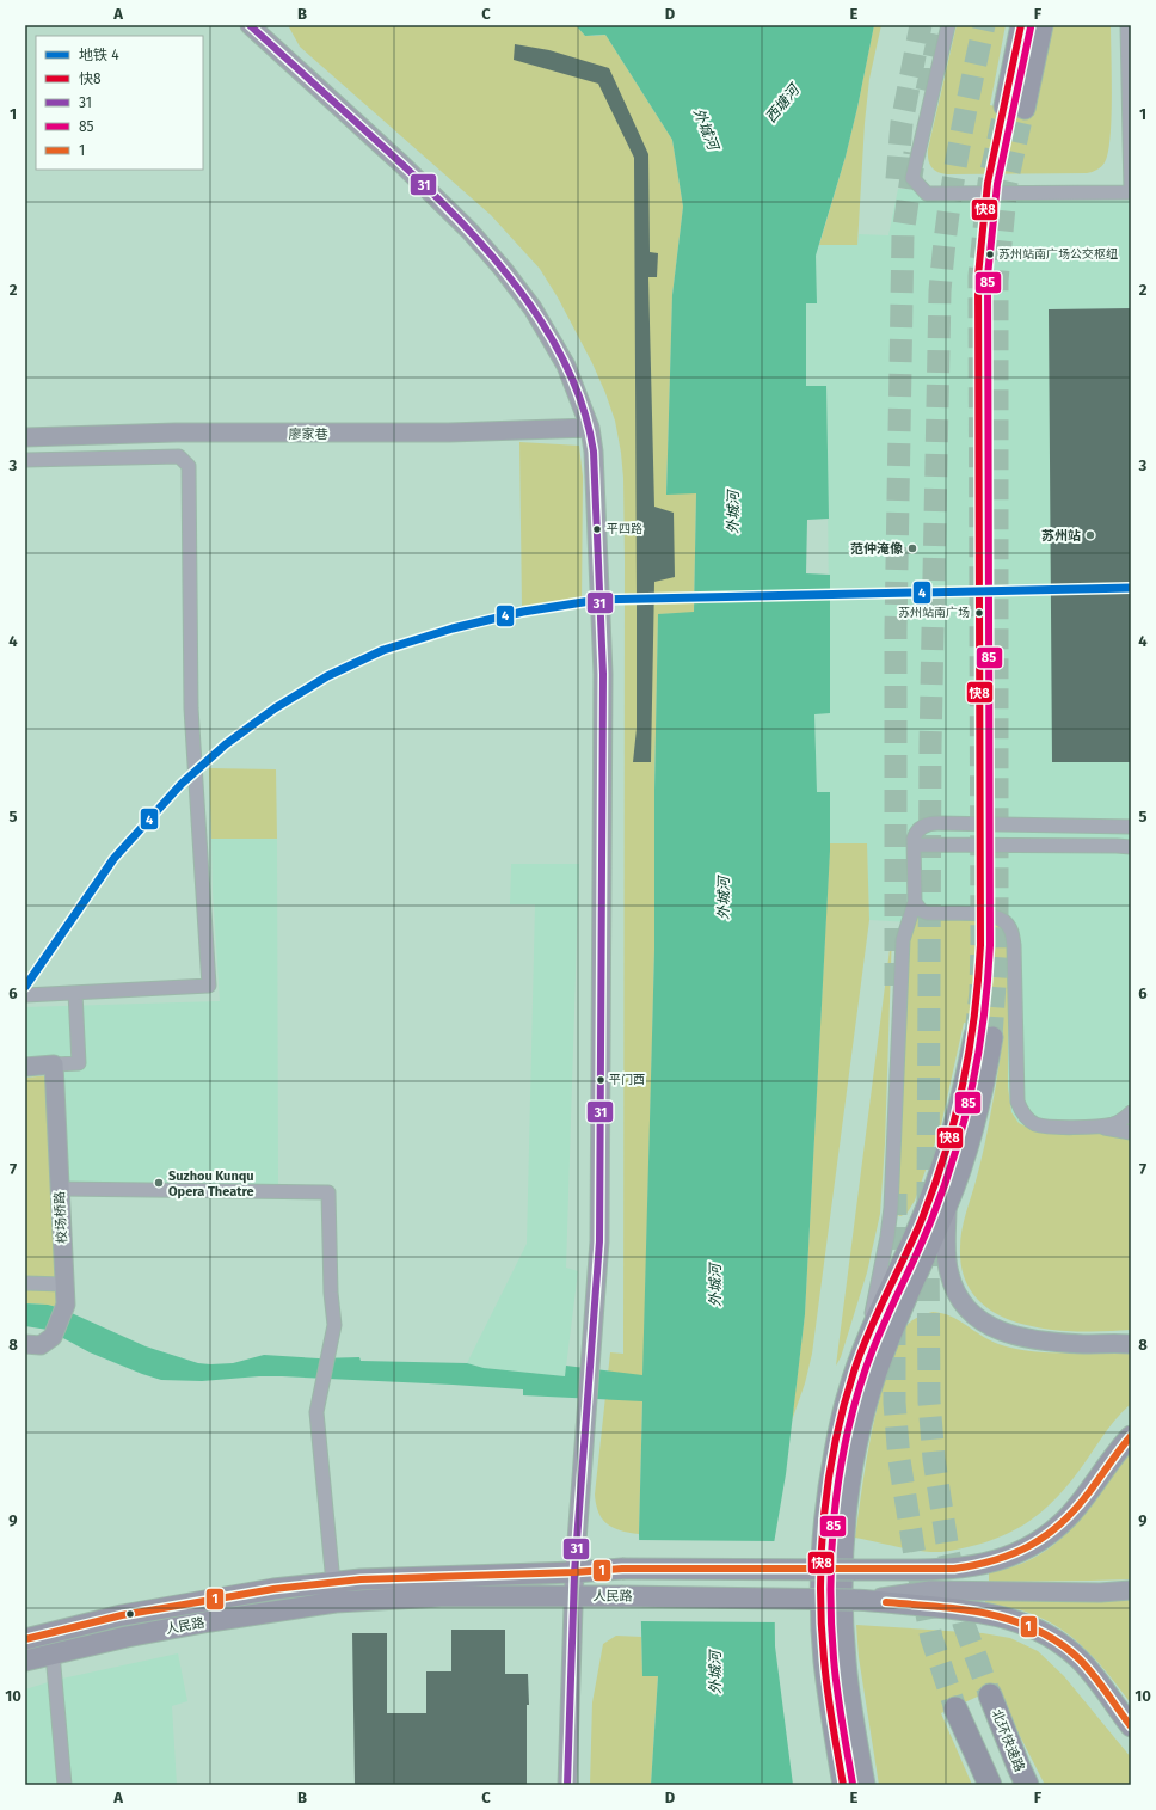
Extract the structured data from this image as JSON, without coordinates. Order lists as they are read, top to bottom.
{
  "streets": {
    "highway": ["北环快速路"],
    "main road": ["廖家巷", "校场桥路", "人民路"]
  },
  "water": ["西塘河", "外城河"],
  "places": [
    "苏州站南广场公交枢纽",
    "平四路",
    "苏州站",
    "范仲淹像",
    "苏州站南广场",
    "平门西",
    "Suzhou Kunqu Opera Theatre"
  ],
  "lines": [
    "transit line 快8",
    "transit line 31",
    "transit line 85",
    "metro line 4",
    "transit line 1"
  ],
  "legend": [
    "地铁 4",
    "快8",
    "31",
    "85",
    "1"
  ],
  "grid": {
    "columns": [
      "A",
      "B",
      "C",
      "D",
      "E",
      "F"
    ],
    "rows": [
      "1",
      "2",
      "3",
      "4",
      "5",
      "6",
      "7",
      "8",
      "9",
      "10"
    ]
  }
}
